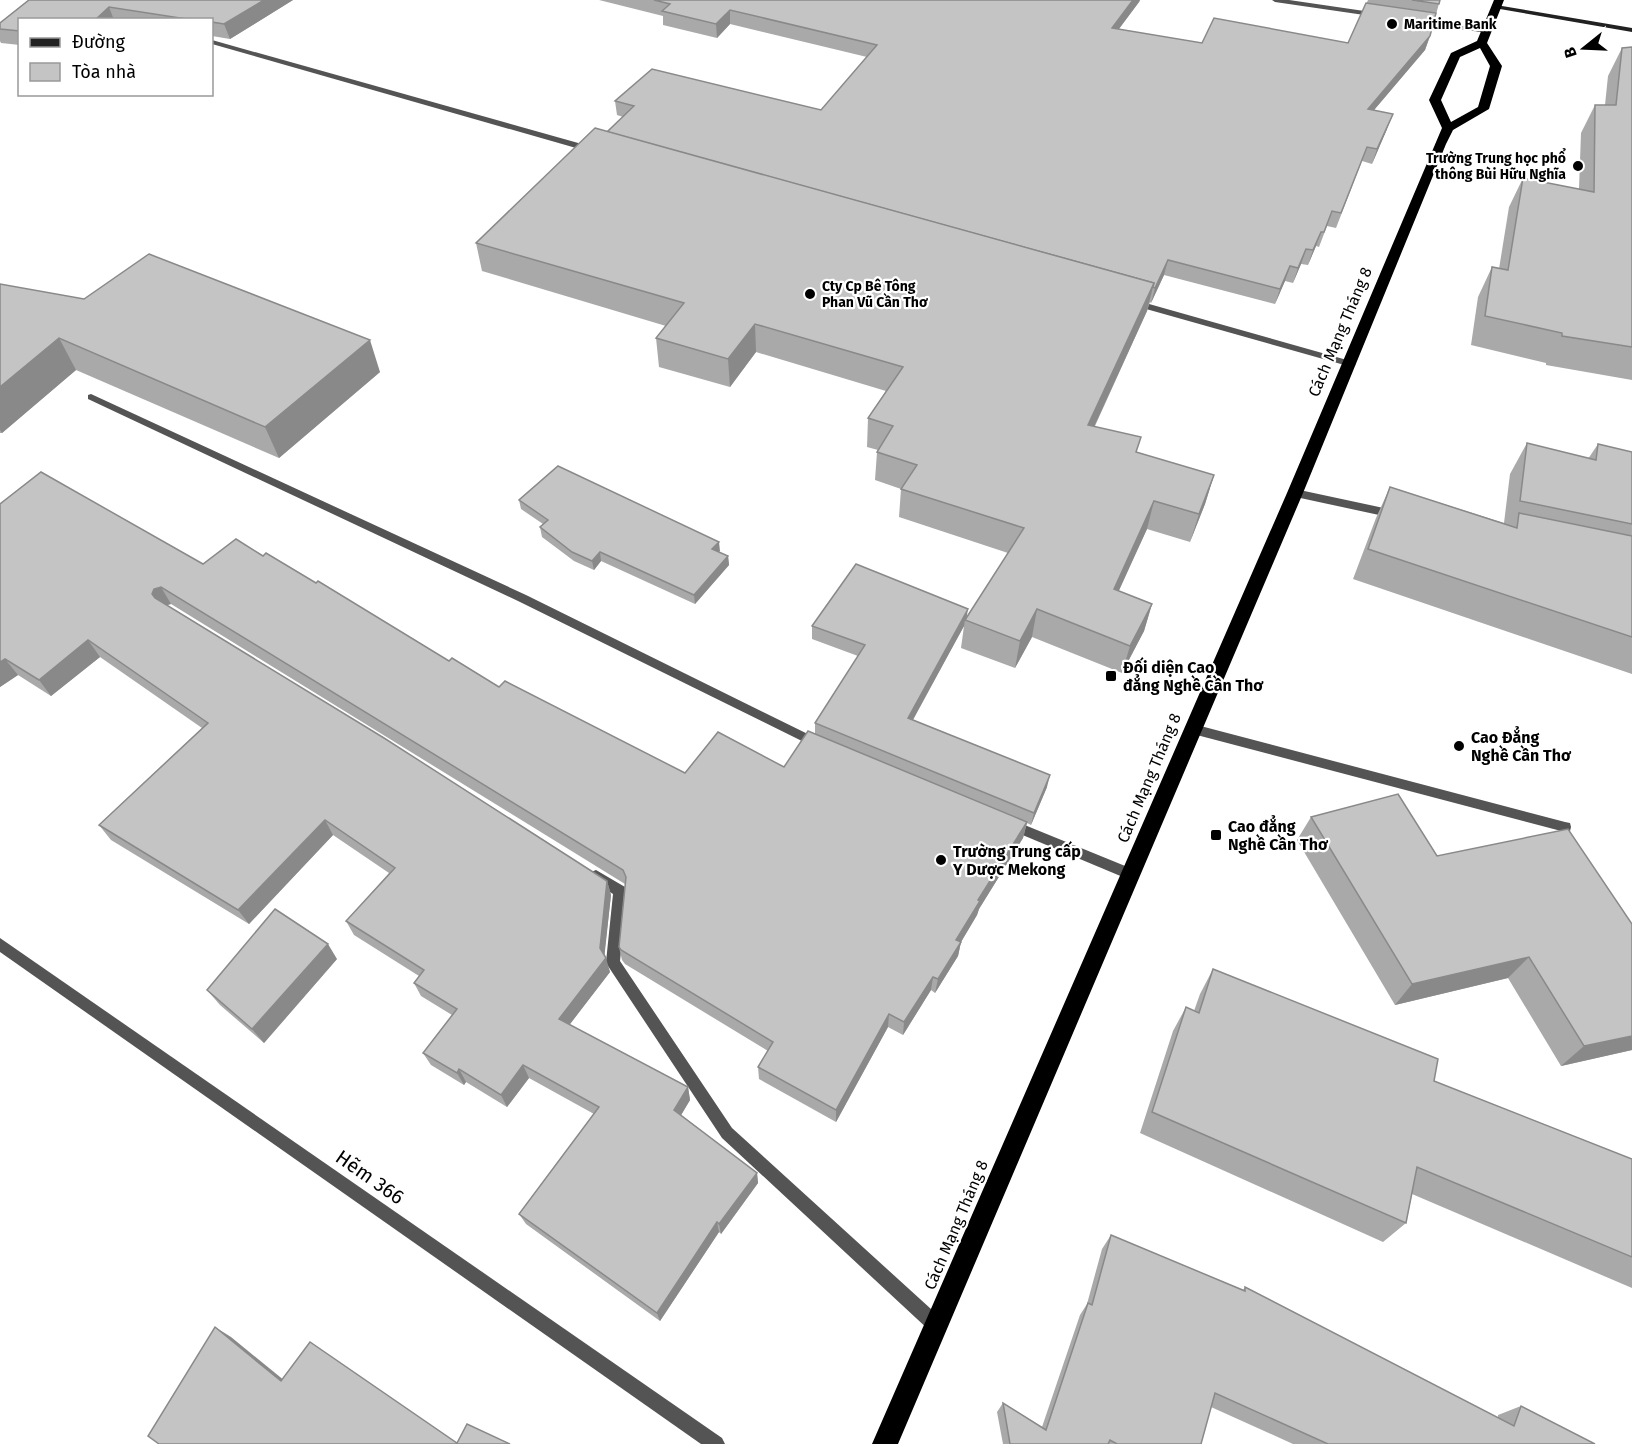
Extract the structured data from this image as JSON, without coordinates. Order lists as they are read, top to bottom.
{
  "streets": {
    "highway": ["Cách Mạng Tháng 8"],
    "street": ["Hẽm 366"]
  },
  "places": {
    "other": [
      "Maritime Bank",
      "Trường Trung học phổ thông Bùi Hữu Nghĩa",
      "Cty Cp Bê Tông Phan Vũ Cần Thơ",
      "Cao Đẳng Nghề Cần Thơ",
      "Trường Trung cấp Y Dược Mekong"
    ],
    "transit": ["Đối diện Cao đẳng Nghề Cần Thơ", "Cao đẳng Nghề Cần Thơ"]
  },
  "legend": ["Đường", "Tòa nhà"],
  "north": "left"
}
